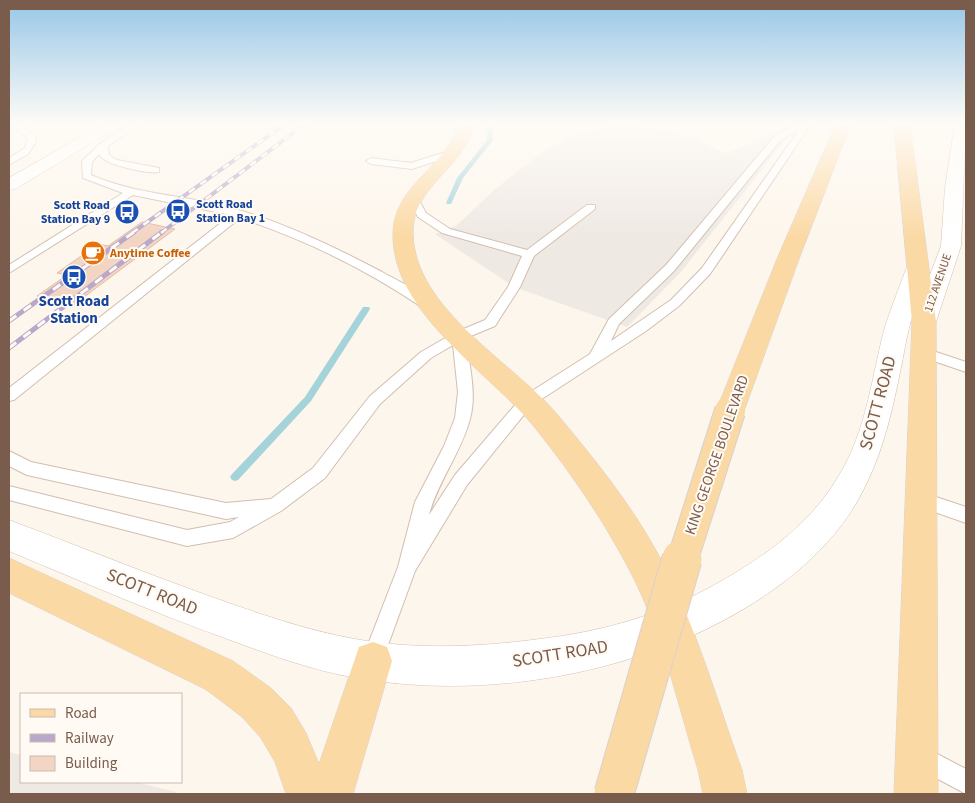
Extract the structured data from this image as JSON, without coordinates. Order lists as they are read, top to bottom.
{
  "streets": {
    "main road": ["112 AVENUE", "SCOTT ROAD", "KING GEORGE BOULEVARD"]
  },
  "places": {
    "bus stop": ["Scott Road Station Bay 1", "Scott Road Station Bay 9", "Scott Road Station"],
    "cafe": ["Anytime Coffee"]
  },
  "legend": ["Road", "Railway", "Building"]
}
